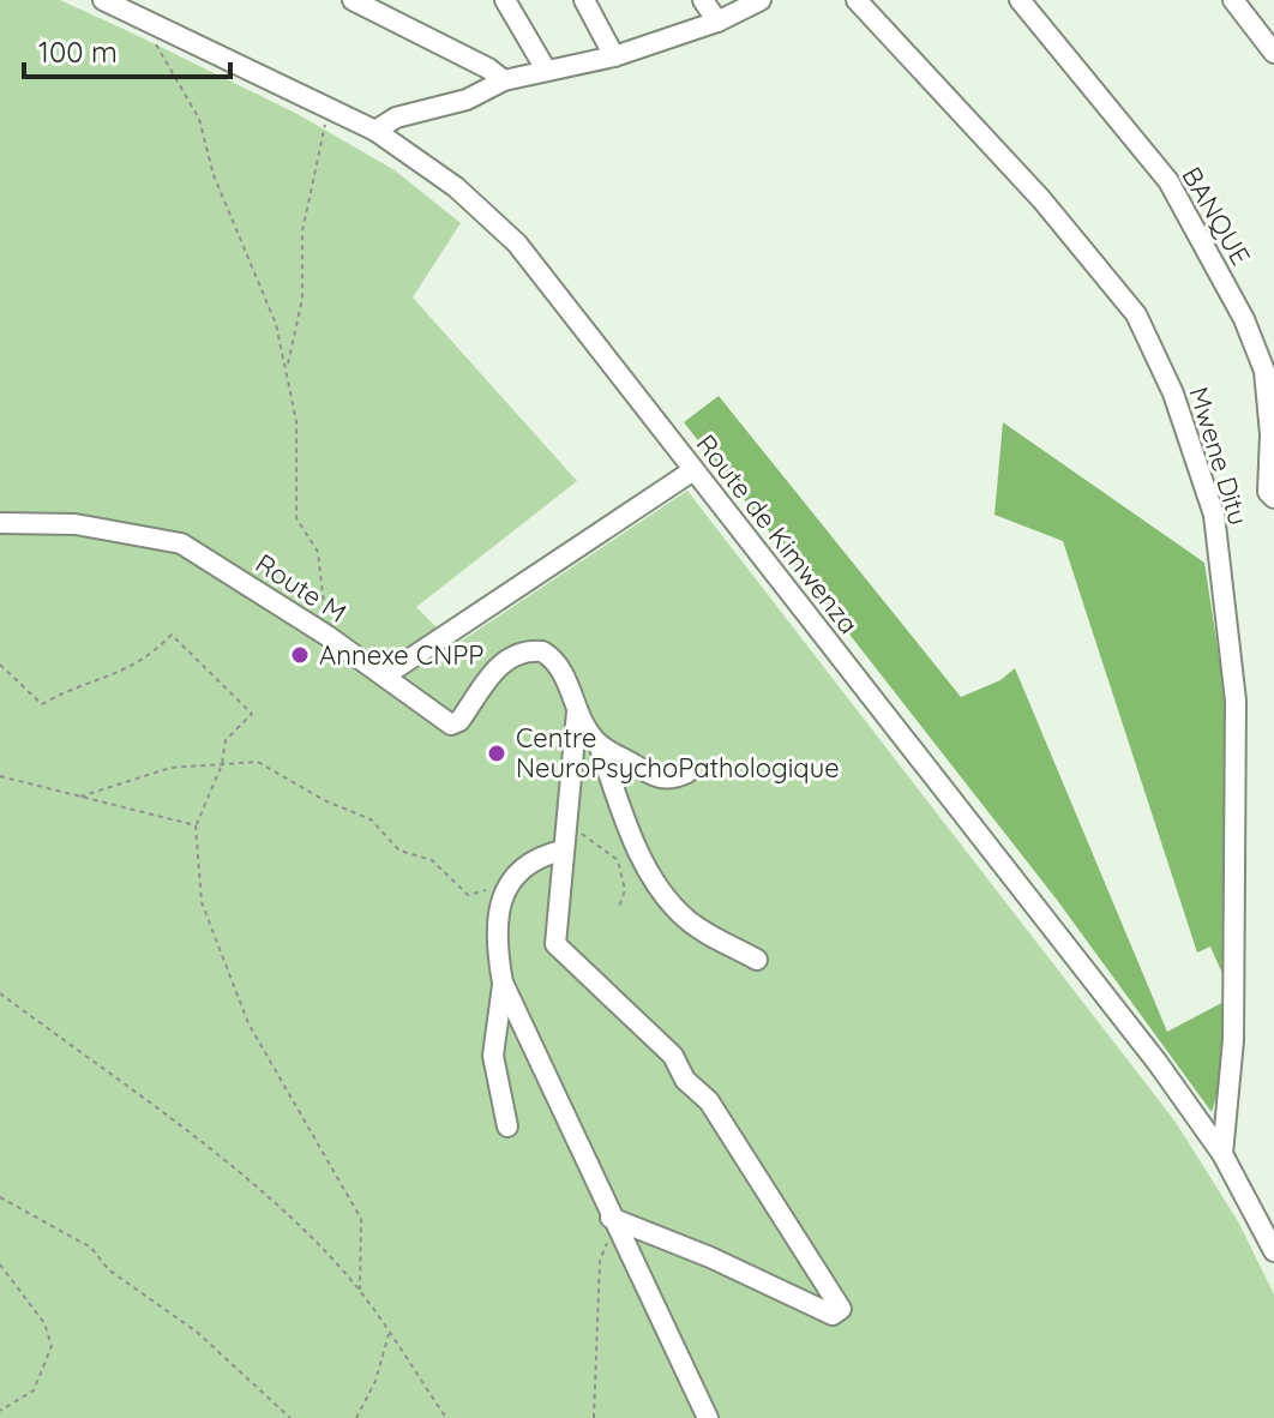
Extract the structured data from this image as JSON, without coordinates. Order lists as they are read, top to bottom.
{
  "streets": {
    "street": [
      "BANQUE",
      "Mwene Ditu",
      "Route de Kimwenza",
      "Route M"
    ]
  },
  "crossings": [
    ["Mwene Ditu", "Route de Kimwenza"]
  ],
  "places": ["Annexe CNPP", "Centre NeuroPsychoPathologique"],
  "scale_bar": "100 m"
}
